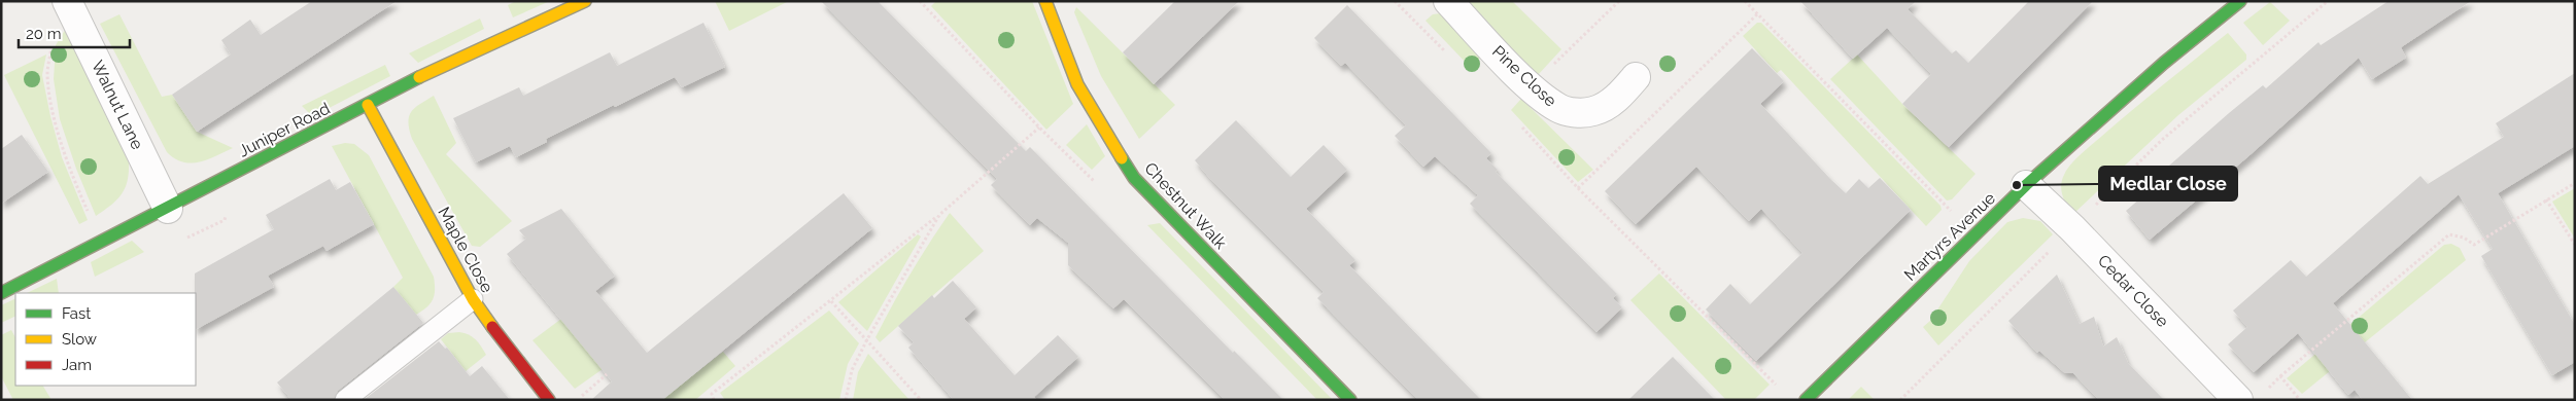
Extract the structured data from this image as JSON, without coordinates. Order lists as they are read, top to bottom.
{
  "streets": {
    "street": [
      "Pine Close",
      "Walnut Lane",
      "Juniper Road",
      "Chestnut Walk",
      "Martyrs Avenue",
      "Maple Close",
      "Cedar Close"
    ]
  },
  "crossings": [
    ["Walnut Lane", "Juniper Road"],
    ["Juniper Road", "Maple Close"],
    ["Martyrs Avenue", "Cedar Close"]
  ],
  "places": ["Medlar Close"],
  "legend": ["Fast", "Slow", "Jam"],
  "scale_bar": "20 m"
}
